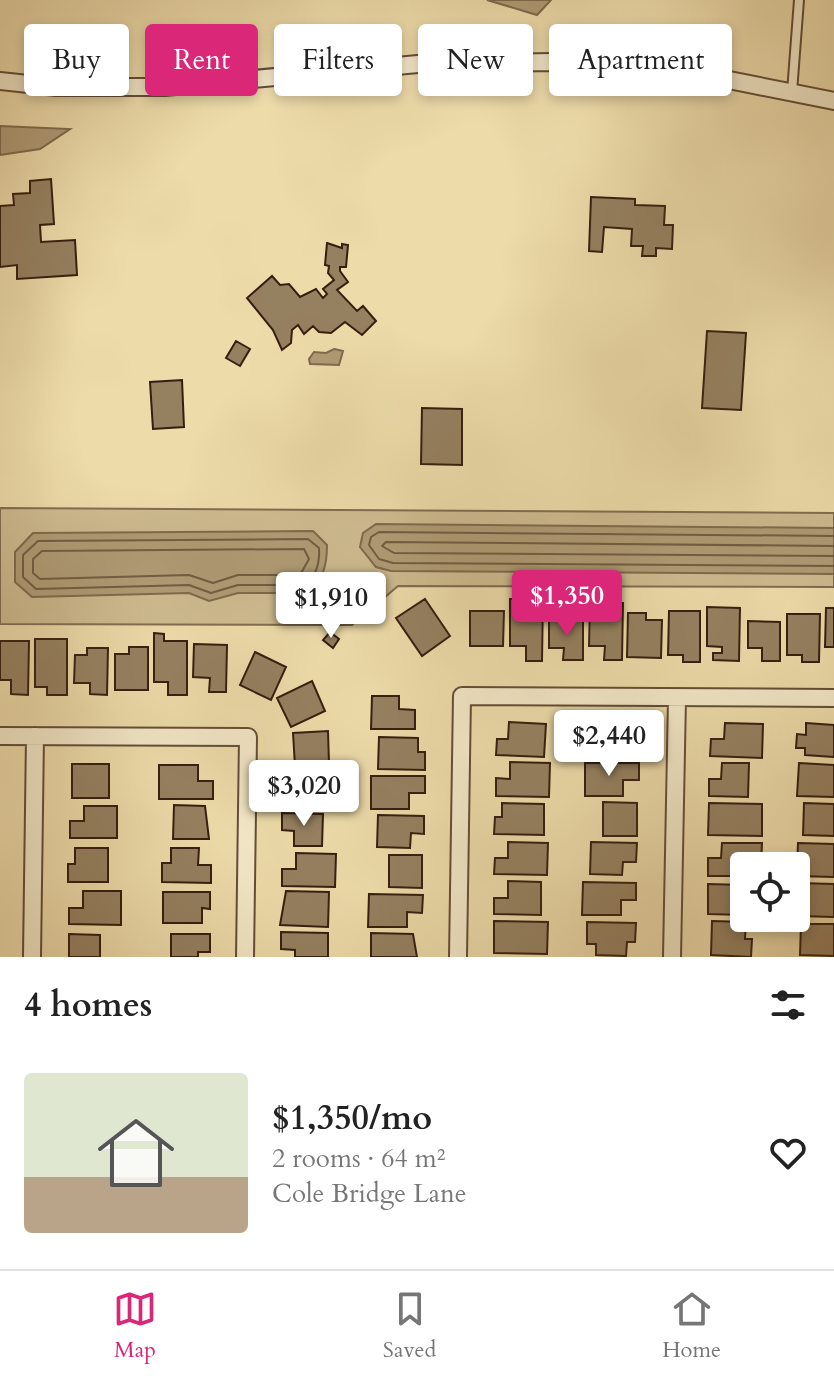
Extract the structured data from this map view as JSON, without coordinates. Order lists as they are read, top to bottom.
{
  "page": {
    "chip": [
      "Buy",
      "Rent",
      "Filters",
      "New",
      "Apartment"
    ],
    "price": [
      "$1,350",
      "$1,910",
      "$2,440",
      "$3,020"
    ],
    "heading": "4 homes",
    "list": [
      {
        "name": "$1,350/mo",
        "note": "2 rooms · 64 m² · Cole Bridge Lane"
      }
    ],
    "tabs": ["Map", "Saved", "Home"]
  }
}
